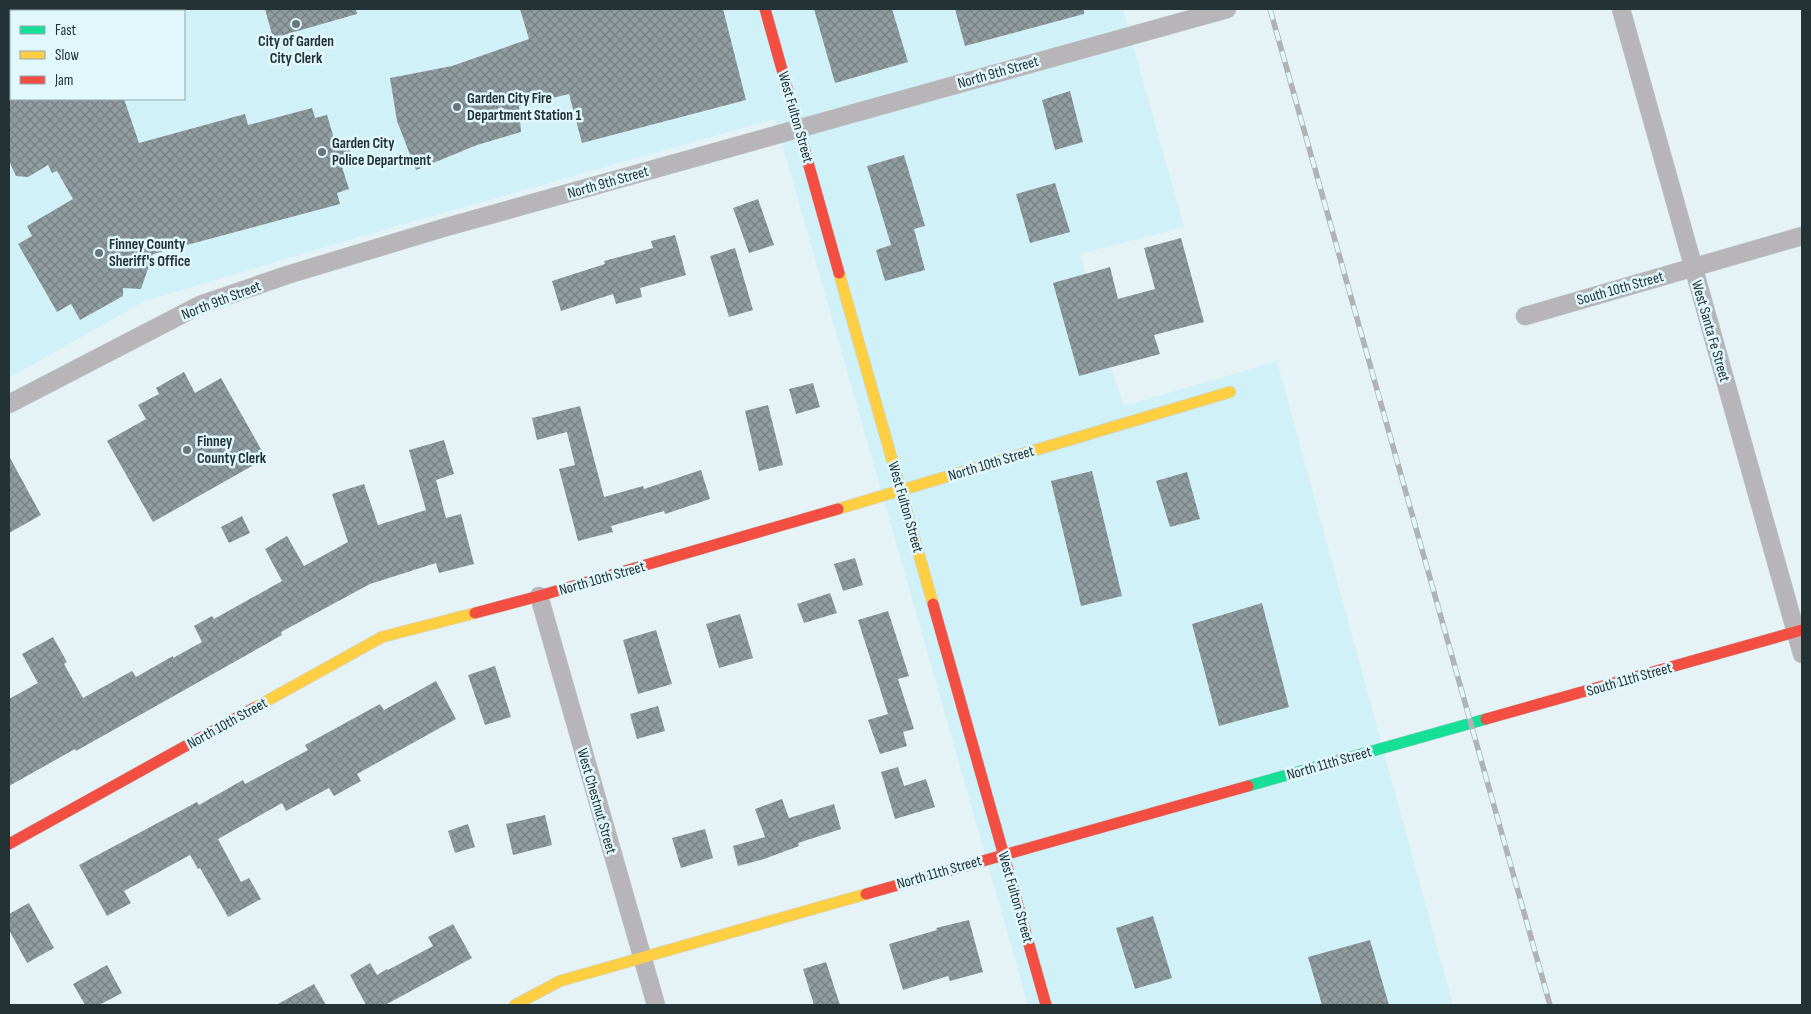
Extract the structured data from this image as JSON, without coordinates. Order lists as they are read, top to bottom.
{
  "streets": {
    "street": [
      "North 9th Street",
      "West Fulton Street",
      "South 10th Street",
      "West Santa Fe Street",
      "North 10th Street",
      "South 11th Street",
      "North 11th Street",
      "West Chestnut Street"
    ]
  },
  "crossings": [
    ["North 9th Street", "West Fulton Street"],
    ["West Fulton Street", "North 10th Street"],
    ["West Fulton Street", "North 11th Street"],
    ["South 10th Street", "West Santa Fe Street"],
    ["West Santa Fe Street", "South 11th Street"],
    ["North 10th Street", "West Chestnut Street"],
    ["South 11th Street", "North 11th Street"],
    ["North 11th Street", "West Chestnut Street"]
  ],
  "places": [
    "City of Garden City Clerk",
    "Garden City Fire Department Station 1",
    "Garden City Police Department",
    "Finney County Sheriff's Office",
    "Finney County Clerk"
  ],
  "legend": ["Fast", "Slow", "Jam"]
}
